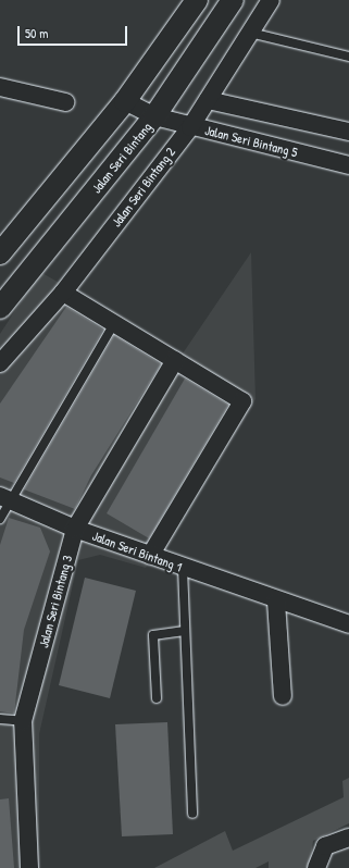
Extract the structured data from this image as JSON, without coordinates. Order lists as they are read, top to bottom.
{
  "streets": {
    "street": [
      "Jalan Seri Bintang 5",
      "Jalan Seri Bintang",
      "Jalan Seri Bintang 2",
      "Jalan Seri Bintang 1",
      "Jalan Seri Bintang 3"
    ]
  },
  "crossings": [
    ["Jalan Seri Bintang 5", "Jalan Seri Bintang"],
    ["Jalan Seri Bintang 5", "Jalan Seri Bintang 2"],
    ["Jalan Seri Bintang 1", "Jalan Seri Bintang 3"]
  ],
  "scale_bar": "50 m"
}
